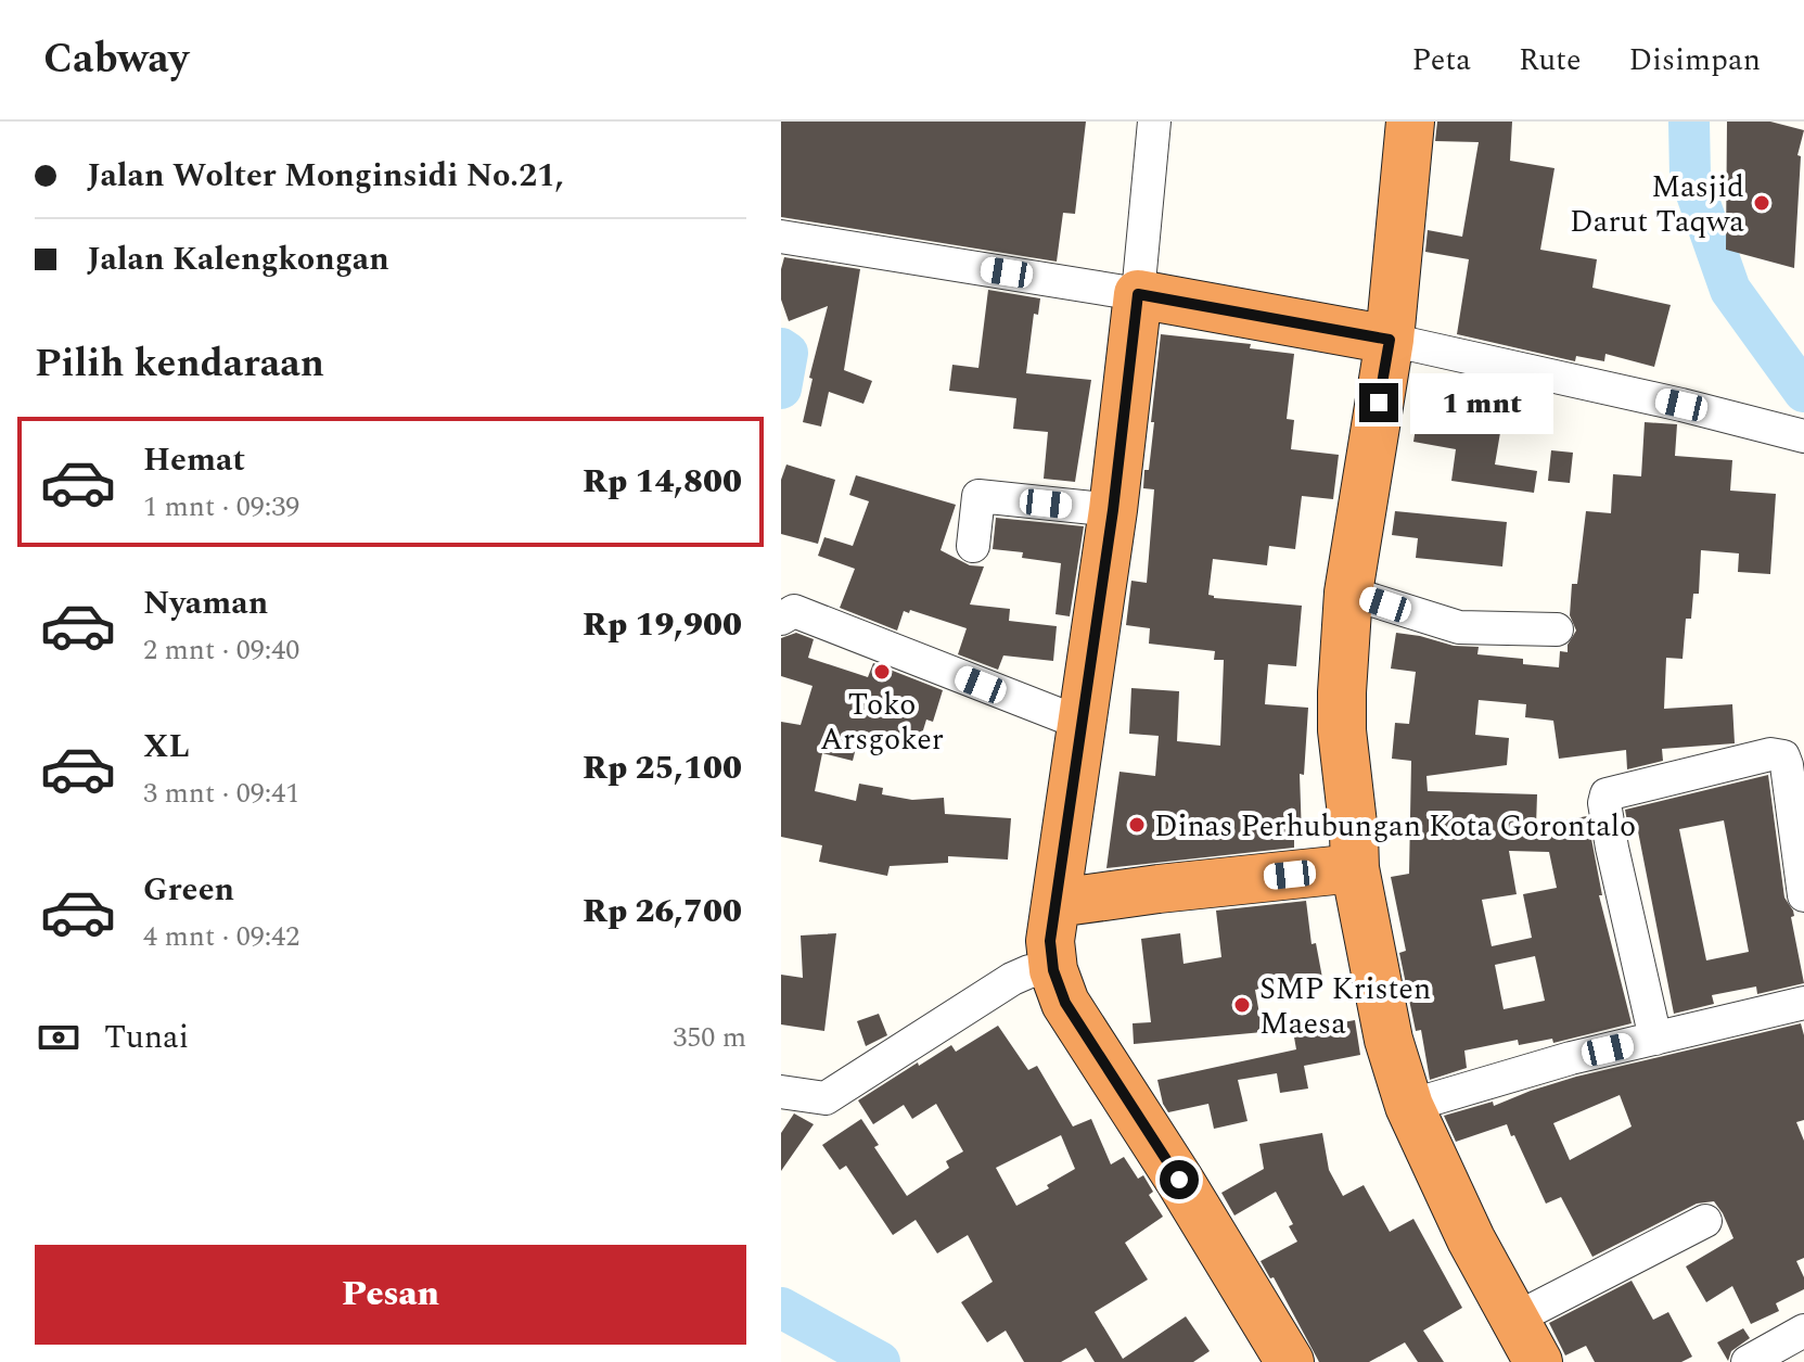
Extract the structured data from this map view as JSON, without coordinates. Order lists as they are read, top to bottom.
{
  "places": [
    "Masjid Darut Taqwa",
    "Toko Arsgoker",
    "Dinas Perhubungan Kota Gorontalo",
    "SMP Kristen Maesa"
  ],
  "page": {
    "header": "Cabway",
    "nav": ["Peta", "Rute", "Disimpan"],
    "banner": ["Jalan Wolter Monginsidi No.21,", "Jalan Kalengkongan"],
    "heading": "Pilih kendaraan",
    "bubble": "1 mnt",
    "list": [
      {
        "name": "Hemat",
        "note": "1 mnt · 09:39",
        "value": "Rp 14,800"
      },
      {
        "name": "Nyaman",
        "note": "2 mnt · 09:40",
        "value": "Rp 19,900"
      },
      {
        "name": "XL",
        "note": "3 mnt · 09:41",
        "value": "Rp 25,100"
      },
      {
        "name": "Green",
        "note": "4 mnt · 09:42",
        "value": "Rp 26,700"
      }
    ],
    "pay": ["Tunai", "350 m"],
    "buttons": "Pesan"
  }
}
